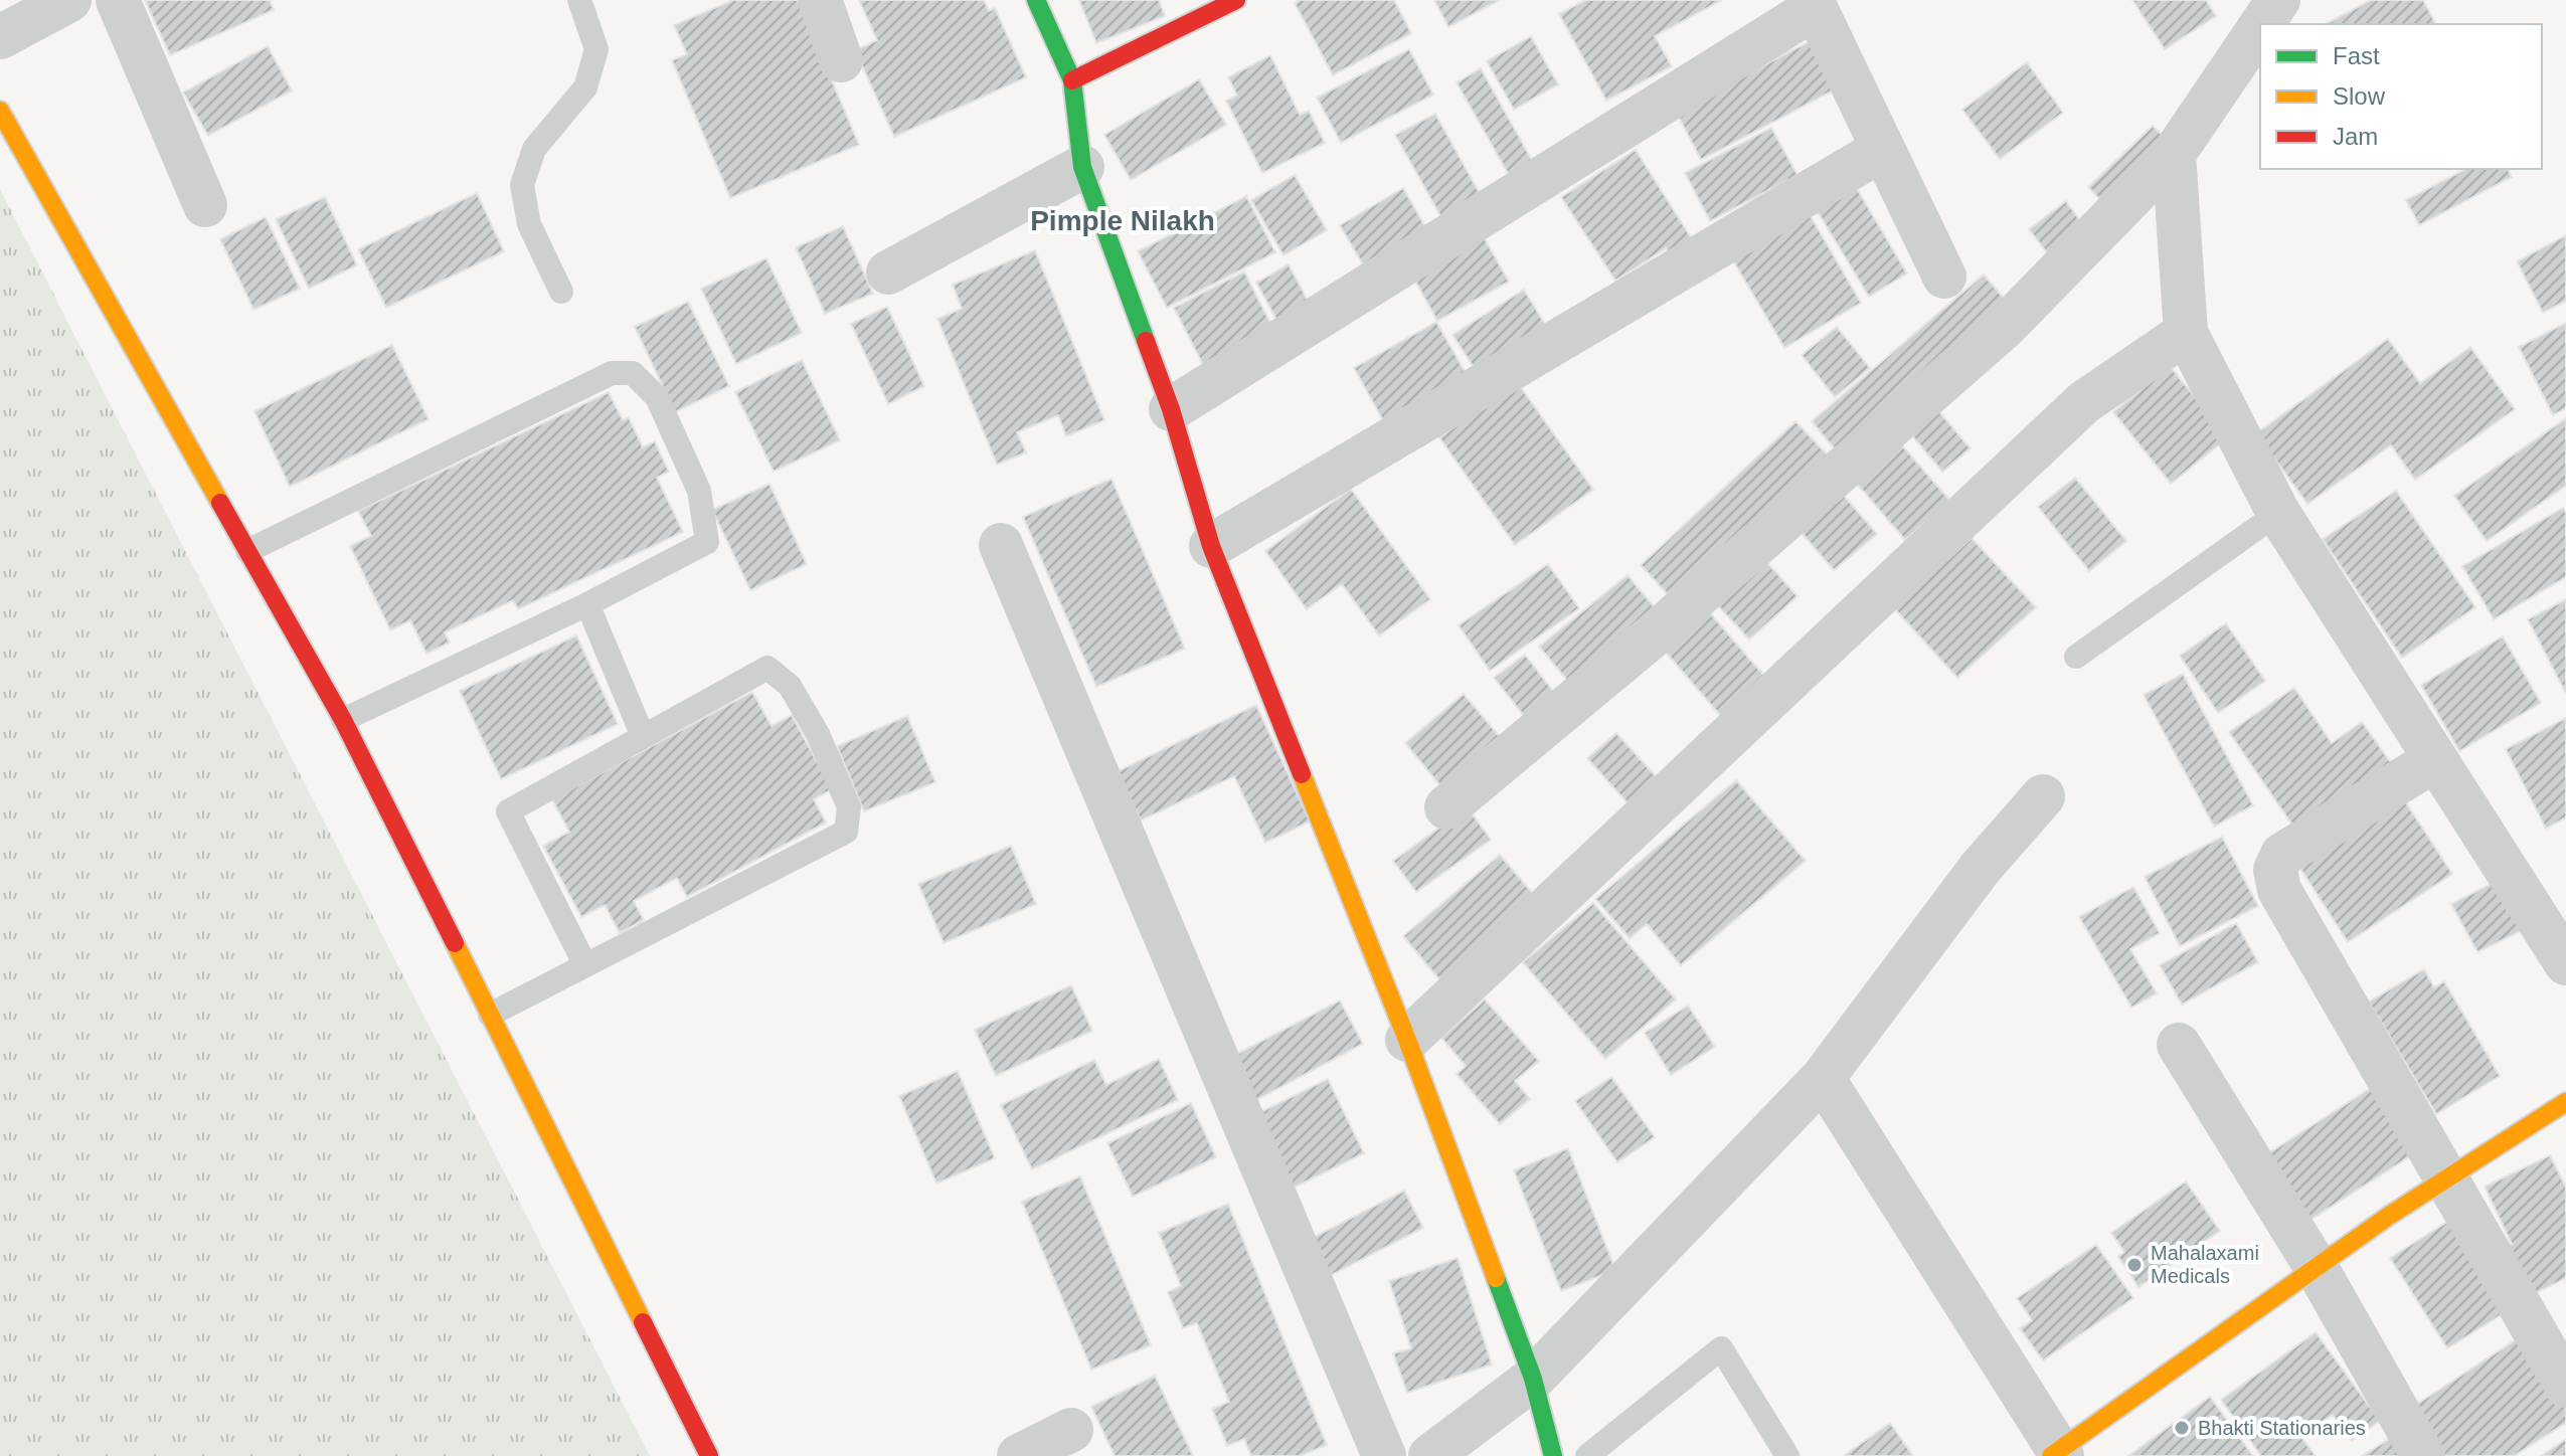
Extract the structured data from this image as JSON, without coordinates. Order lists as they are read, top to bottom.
{
  "districts": ["Pimple Nilakh"],
  "places": ["Mahalaxami Medicals", "Bhakti Stationaries"],
  "legend": ["Fast", "Slow", "Jam"]
}
